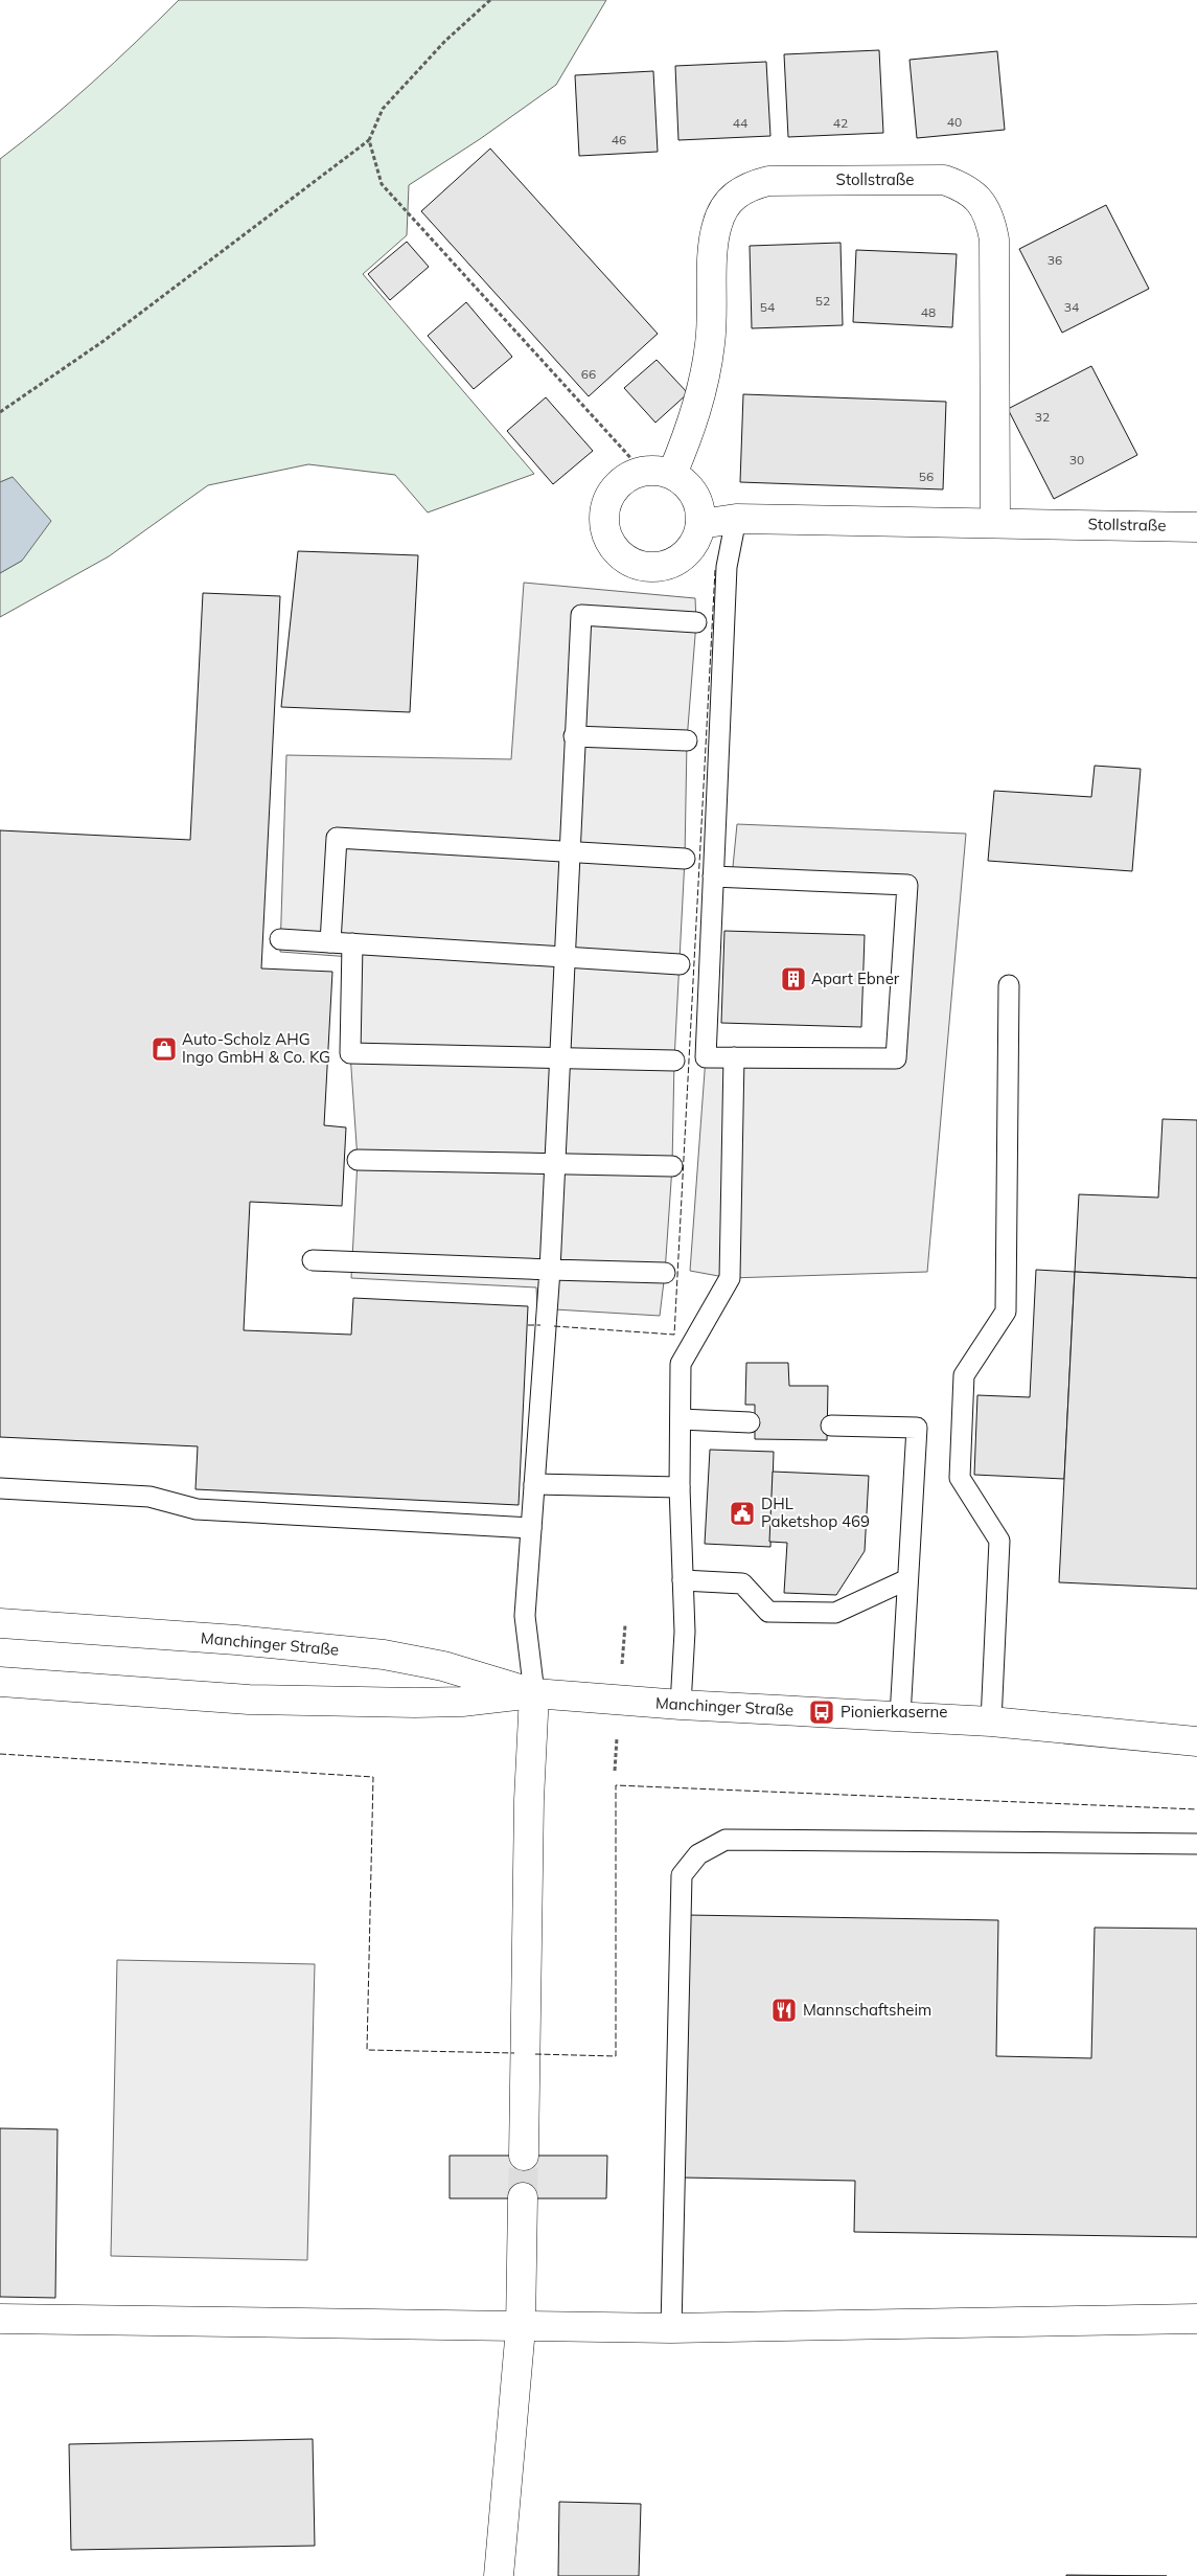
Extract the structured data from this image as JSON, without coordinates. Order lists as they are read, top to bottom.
{
  "streets": {
    "street": ["Stollstraße", "Manchinger Straße"]
  },
  "places": {
    "building": ["Apart Ebner"],
    "shop": ["Auto-Scholz AHG Ingo GmbH & Co. KG"],
    "public building": ["DHL Paketshop 469"],
    "bus stop": ["Pionierkaserne"],
    "restaurant": ["Mannschaftsheim"]
  },
  "house_numbers": [
    "40",
    "44",
    "42",
    "46",
    "36",
    "52",
    "54",
    "34",
    "48",
    "66",
    "32",
    "30",
    "56"
  ]
}
